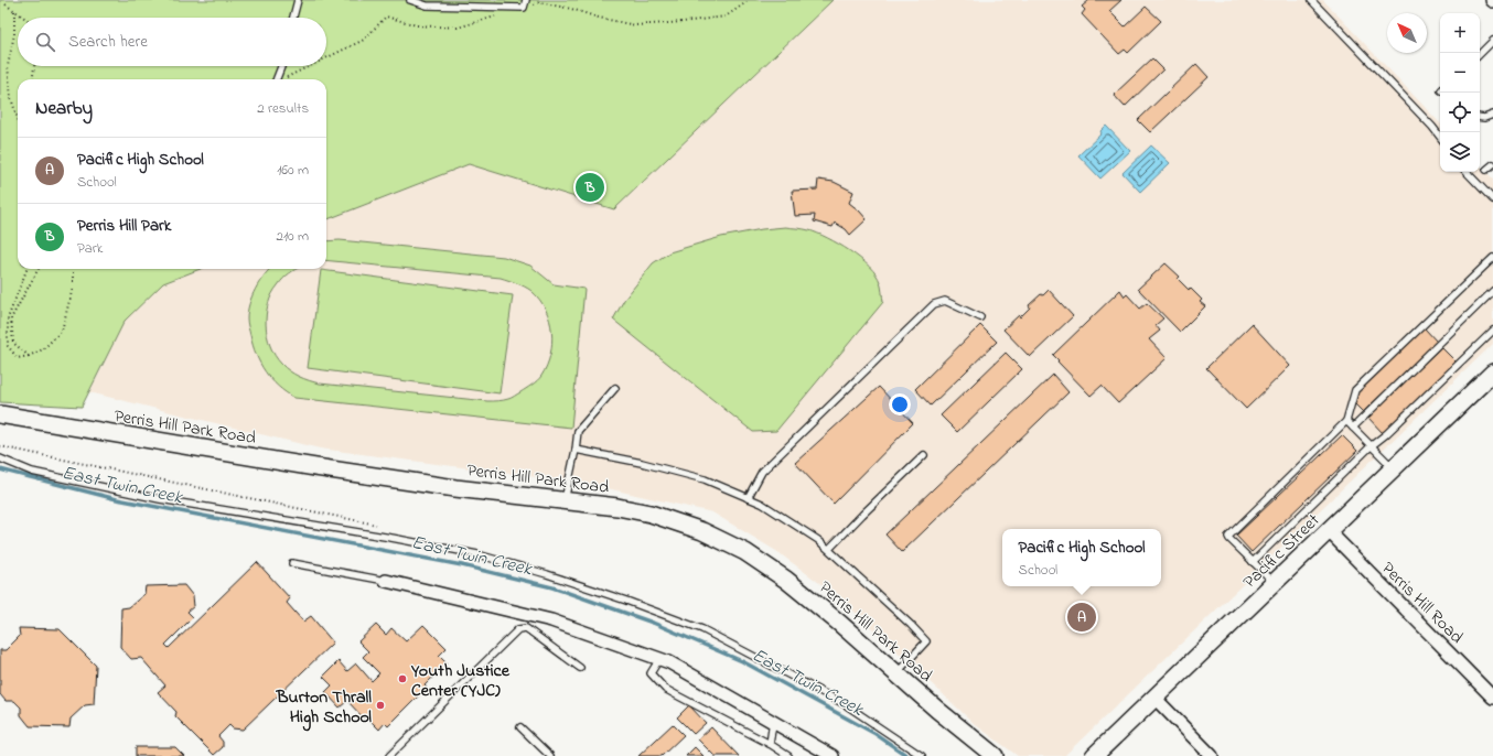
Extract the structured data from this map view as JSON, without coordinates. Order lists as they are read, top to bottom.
{
  "streets": {
    "street": ["Perris Hill Park Road", "Pacific Street", "Perris Hill Road"]
  },
  "crossings": [
    ["Pacific Street", "Perris Hill Road"]
  ],
  "water": ["East Twin Creek"],
  "places": ["Youth Justice Center (YJC)", "Burton Thrall High School"],
  "north": "top left",
  "page": {
    "map_buttons": ["+", "−"],
    "search": "Search here",
    "heading": ["Nearby", "2 results"],
    "list": [
      {
        "mark": "A",
        "name": "Pacific High School",
        "note": "School",
        "value": "160 m"
      },
      {
        "mark": "B",
        "name": "Perris Hill Park",
        "note": "Park",
        "value": "210 m"
      }
    ],
    "pins": ["B", "A"],
    "popup": ["Pacific High School", "School"]
  }
}
